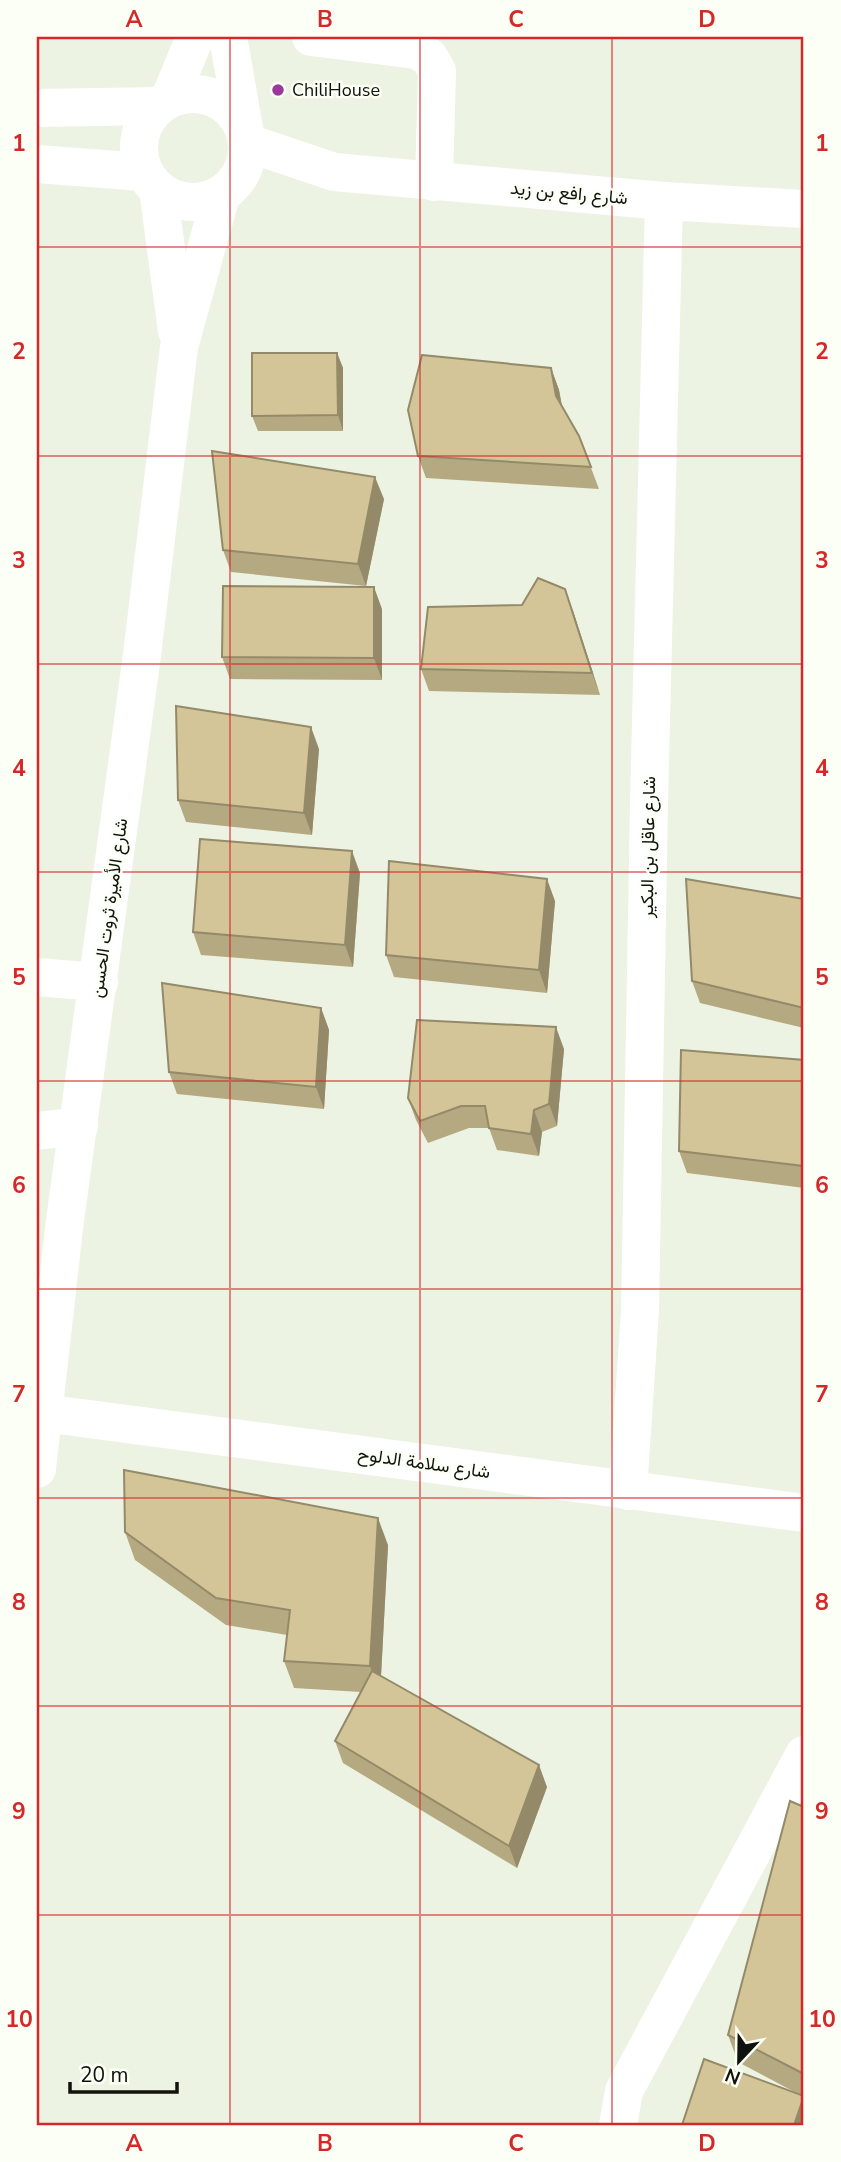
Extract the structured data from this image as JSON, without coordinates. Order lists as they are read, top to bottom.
{
  "streets": {
    "street": [
      "شارع رافع بن زيد",
      "شارع عاقل بن البكير",
      "شارع الأميرة ثروت الحسن",
      "شارع سلامة الدلوح"
    ]
  },
  "crossings": [
    ["شارع رافع بن زيد", "شارع عاقل بن البكير"],
    ["شارع رافع بن زيد", "شارع الأميرة ثروت الحسن"],
    ["شارع عاقل بن البكير", "شارع سلامة الدلوح"],
    ["شارع الأميرة ثروت الحسن", "شارع سلامة الدلوح"]
  ],
  "places": ["ChiliHouse"],
  "scale_bar": "20 m",
  "north": "bottom",
  "grid": {
    "columns": [
      "A",
      "B",
      "C",
      "D"
    ],
    "rows": [
      "1",
      "2",
      "3",
      "4",
      "5",
      "6",
      "7",
      "8",
      "9",
      "10"
    ]
  }
}
